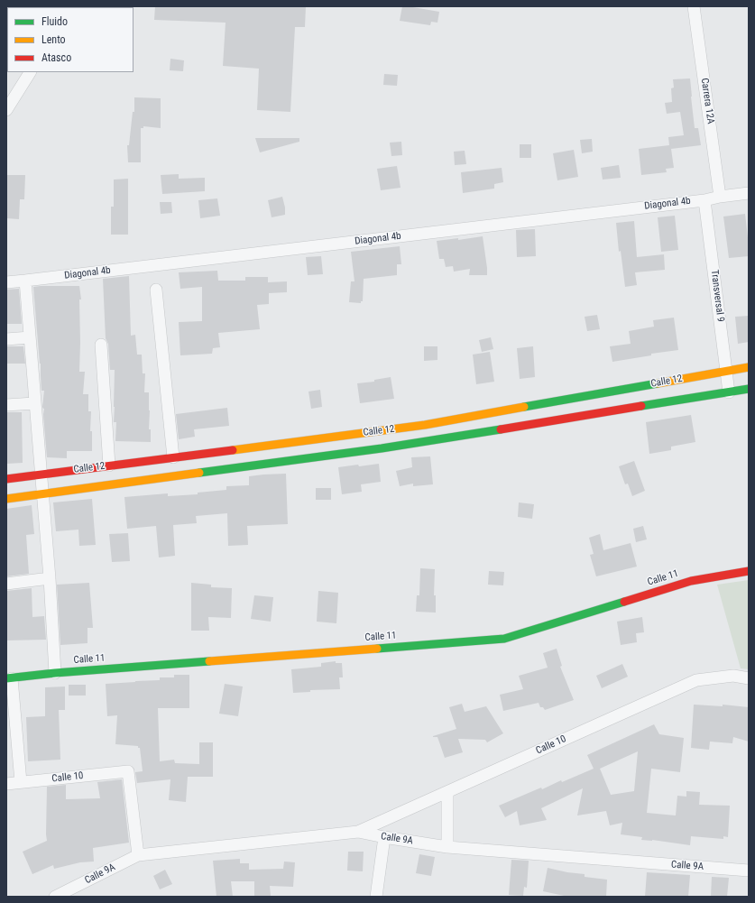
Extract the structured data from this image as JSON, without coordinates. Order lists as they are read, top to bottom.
{
  "streets": {
    "street": [
      "Carrera 12A",
      "Diagonal 4b",
      "Transversal 9",
      "Calle 12",
      "Calle 11",
      "Calle 10",
      "Calle 9A"
    ]
  },
  "crossings": [
    ["Carrera 12A", "Diagonal 4b"],
    ["Diagonal 4b", "Transversal 9"],
    ["Transversal 9", "Calle 12"],
    ["Calle 10", "Calle 9A"]
  ],
  "legend": ["Fluido", "Lento", "Atasco"]
}
